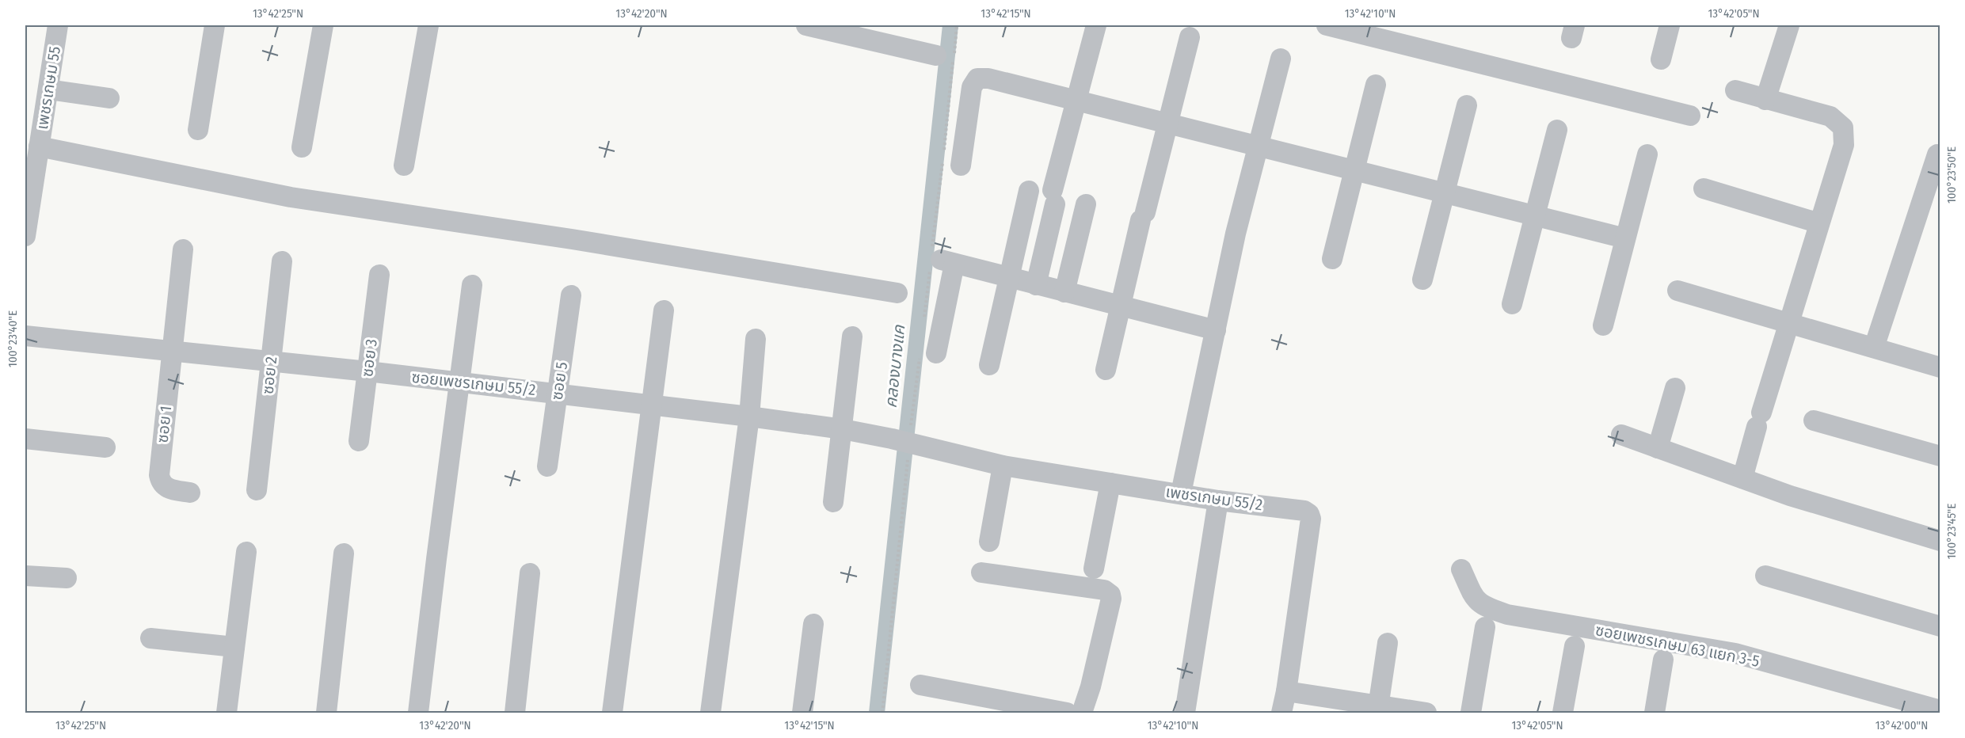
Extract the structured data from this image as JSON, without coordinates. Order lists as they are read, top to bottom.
{
  "streets": {
    "street": [
      "เพชรเกษม 55",
      "ซอย 3",
      "ซอย 2",
      "ซอย 5",
      "ซอยเพชรเกษม 55/2",
      "ซอย 1",
      "เพชรเกษม 55/2",
      "ซอยเพชรเกษม 63 แยก 3-5"
    ]
  },
  "crossings": [
    ["ซอย 3", "ซอยเพชรเกษม 55/2"],
    ["ซอย 2", "ซอยเพชรเกษม 55/2"],
    ["ซอย 5", "ซอยเพชรเกษม 55/2"],
    ["ซอยเพชรเกษม 55/2", "ซอย 1"],
    ["ซอยเพชรเกษม 55/2", "เพชรเกษม 55/2"]
  ],
  "water": ["คลองบางแค"],
  "coordinates": [
    "13°42'25\"N",
    "13°42'20\"N",
    "13°42'15\"N",
    "13°42'10\"N",
    "13°42'05\"N",
    "100°23'50\"E",
    "100°23'40\"E",
    "100°23'45\"E",
    "13°42'00\"N"
  ]
}
